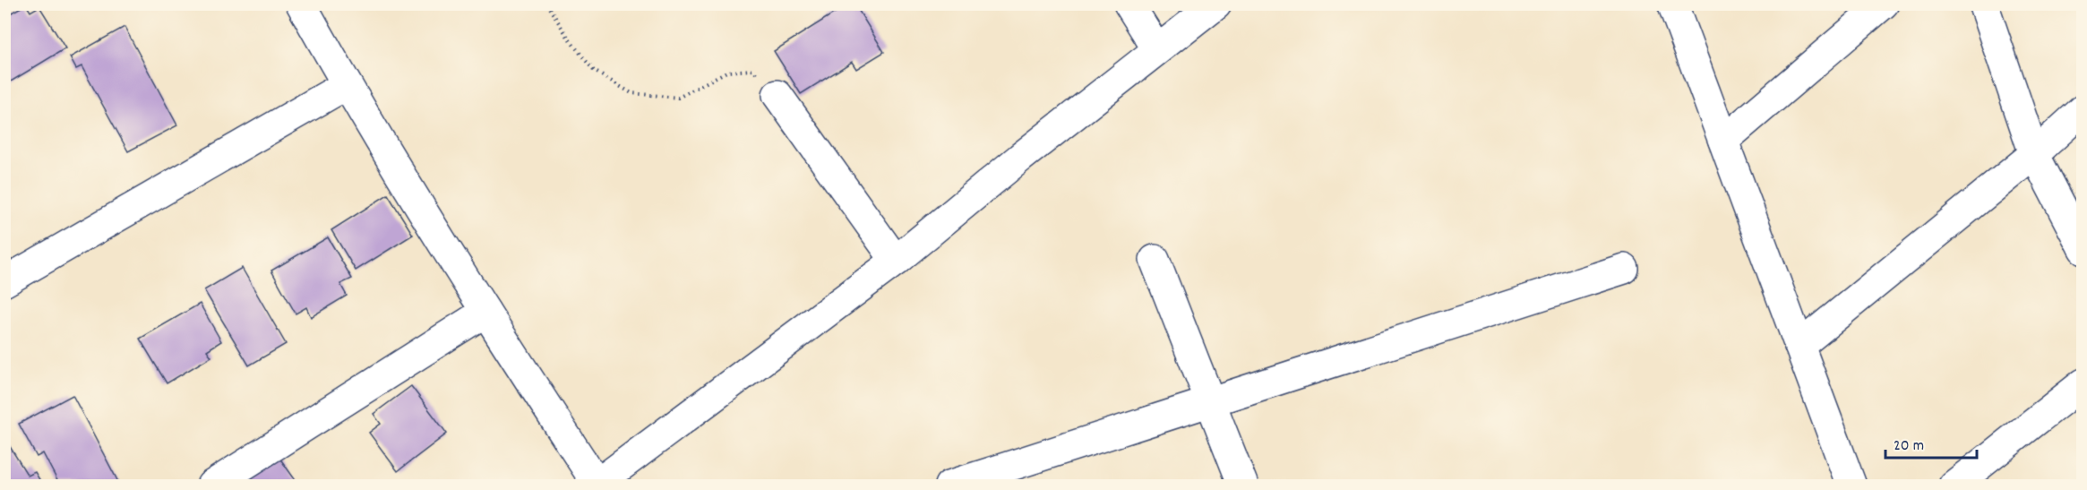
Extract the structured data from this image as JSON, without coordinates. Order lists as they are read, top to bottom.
{
  "scale_bar": "20 m"
}
